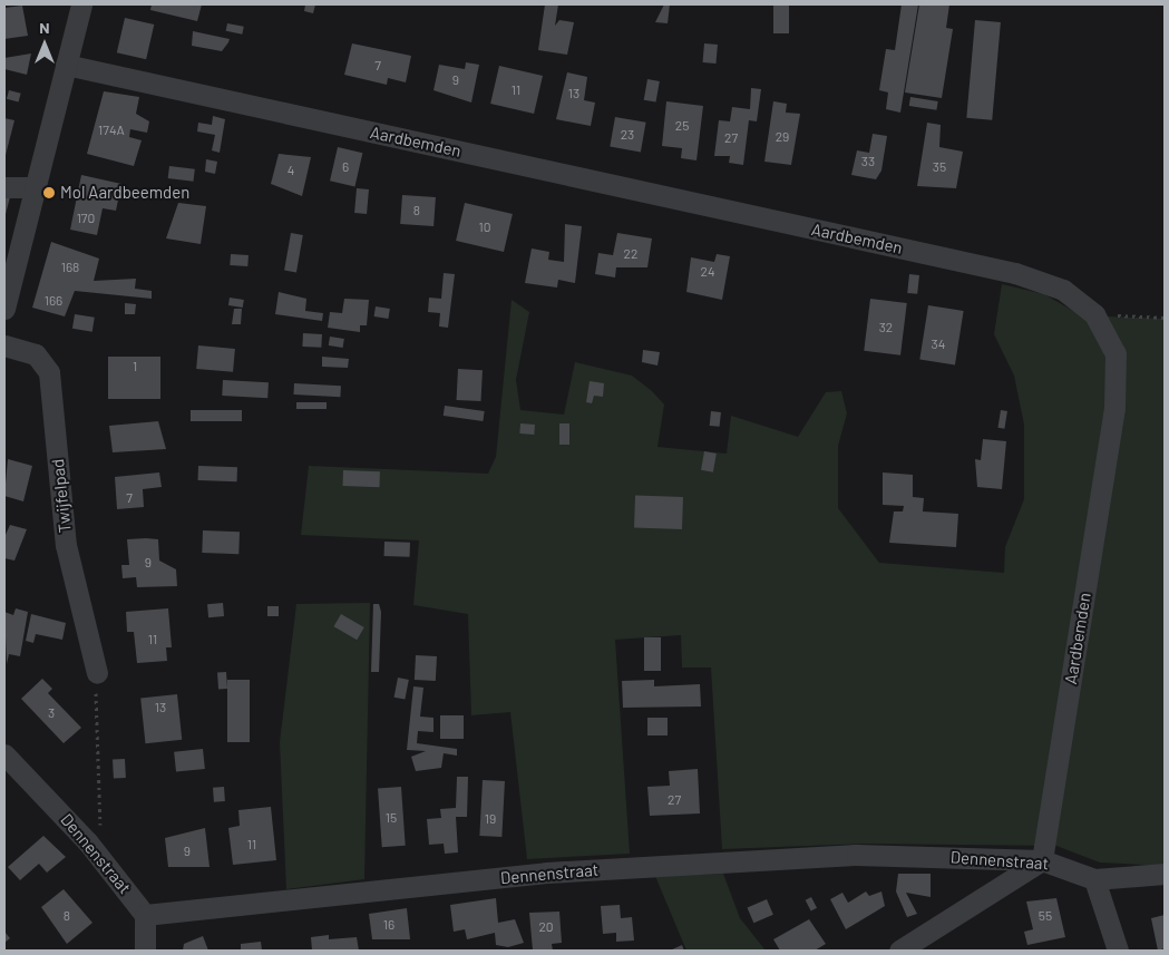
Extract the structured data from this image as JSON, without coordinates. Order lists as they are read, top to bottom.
{
  "streets": {
    "street": ["Aardbemden", "Twijfelpad", "Dennenstraat"]
  },
  "crossings": [
    ["Aardbemden", "Dennenstraat"]
  ],
  "places": ["Mol Aardbeemden"],
  "house_numbers": [
    "7",
    "9",
    "11",
    "13",
    "25",
    "174A",
    "23",
    "29",
    "27",
    "33",
    "6",
    "35",
    "4",
    "8",
    "170",
    "10",
    "22",
    "168",
    "24",
    "166",
    "32",
    "34",
    "1",
    "7",
    "9",
    "11",
    "13",
    "3",
    "27",
    "15",
    "19",
    "11",
    "9",
    "8",
    "55",
    "16",
    "20"
  ],
  "north": "top"
}
